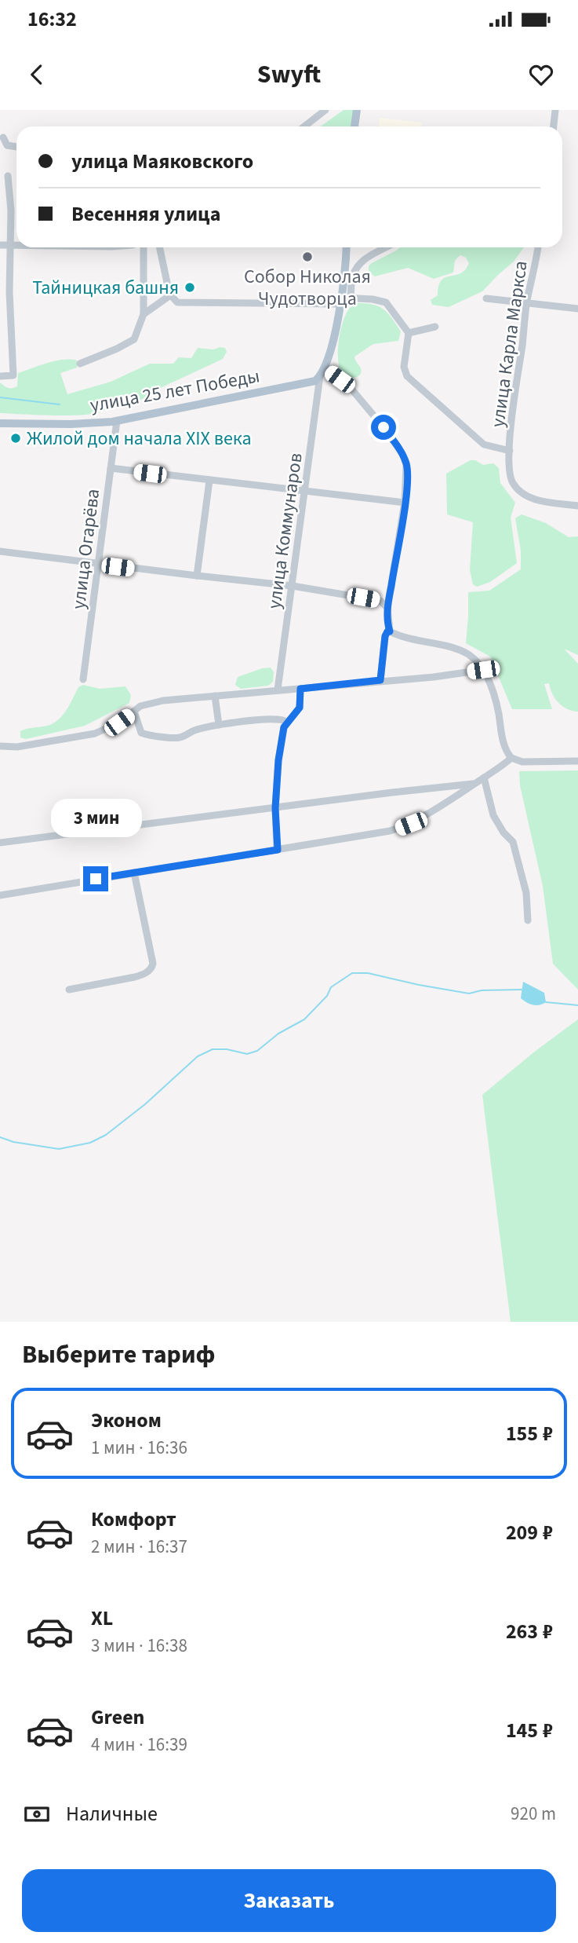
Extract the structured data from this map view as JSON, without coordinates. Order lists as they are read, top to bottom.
{
  "streets": {
    "main road": ["улица 25 лет Победы"],
    "street": ["улица Карла Маркса", "улица Коммунаров", "улица Огарёва"]
  },
  "crossings": [
    ["улица 25 лет Победы", "улица Коммунаров"],
    ["улица 25 лет Победы", "улица Огарёва"]
  ],
  "places": ["Собор Николая Чудотворца", "Тайницкая башня", "Жилой дом начала XIX века"],
  "page": {
    "status": "16:32",
    "header": "Swyft",
    "banner": ["улица Маяковского", "Весенняя улица"],
    "bubble": "3 мин",
    "heading": "Выберите тариф",
    "list": [
      {
        "name": "Эконом",
        "note": "1 мин · 16:36",
        "value": "155 ₽"
      },
      {
        "name": "Комфорт",
        "note": "2 мин · 16:37",
        "value": "209 ₽"
      },
      {
        "name": "XL",
        "note": "3 мин · 16:38",
        "value": "263 ₽"
      },
      {
        "name": "Green",
        "note": "4 мин · 16:39",
        "value": "145 ₽"
      }
    ],
    "pay": ["Наличные", "920 m"],
    "buttons": "Заказать"
  }
}
